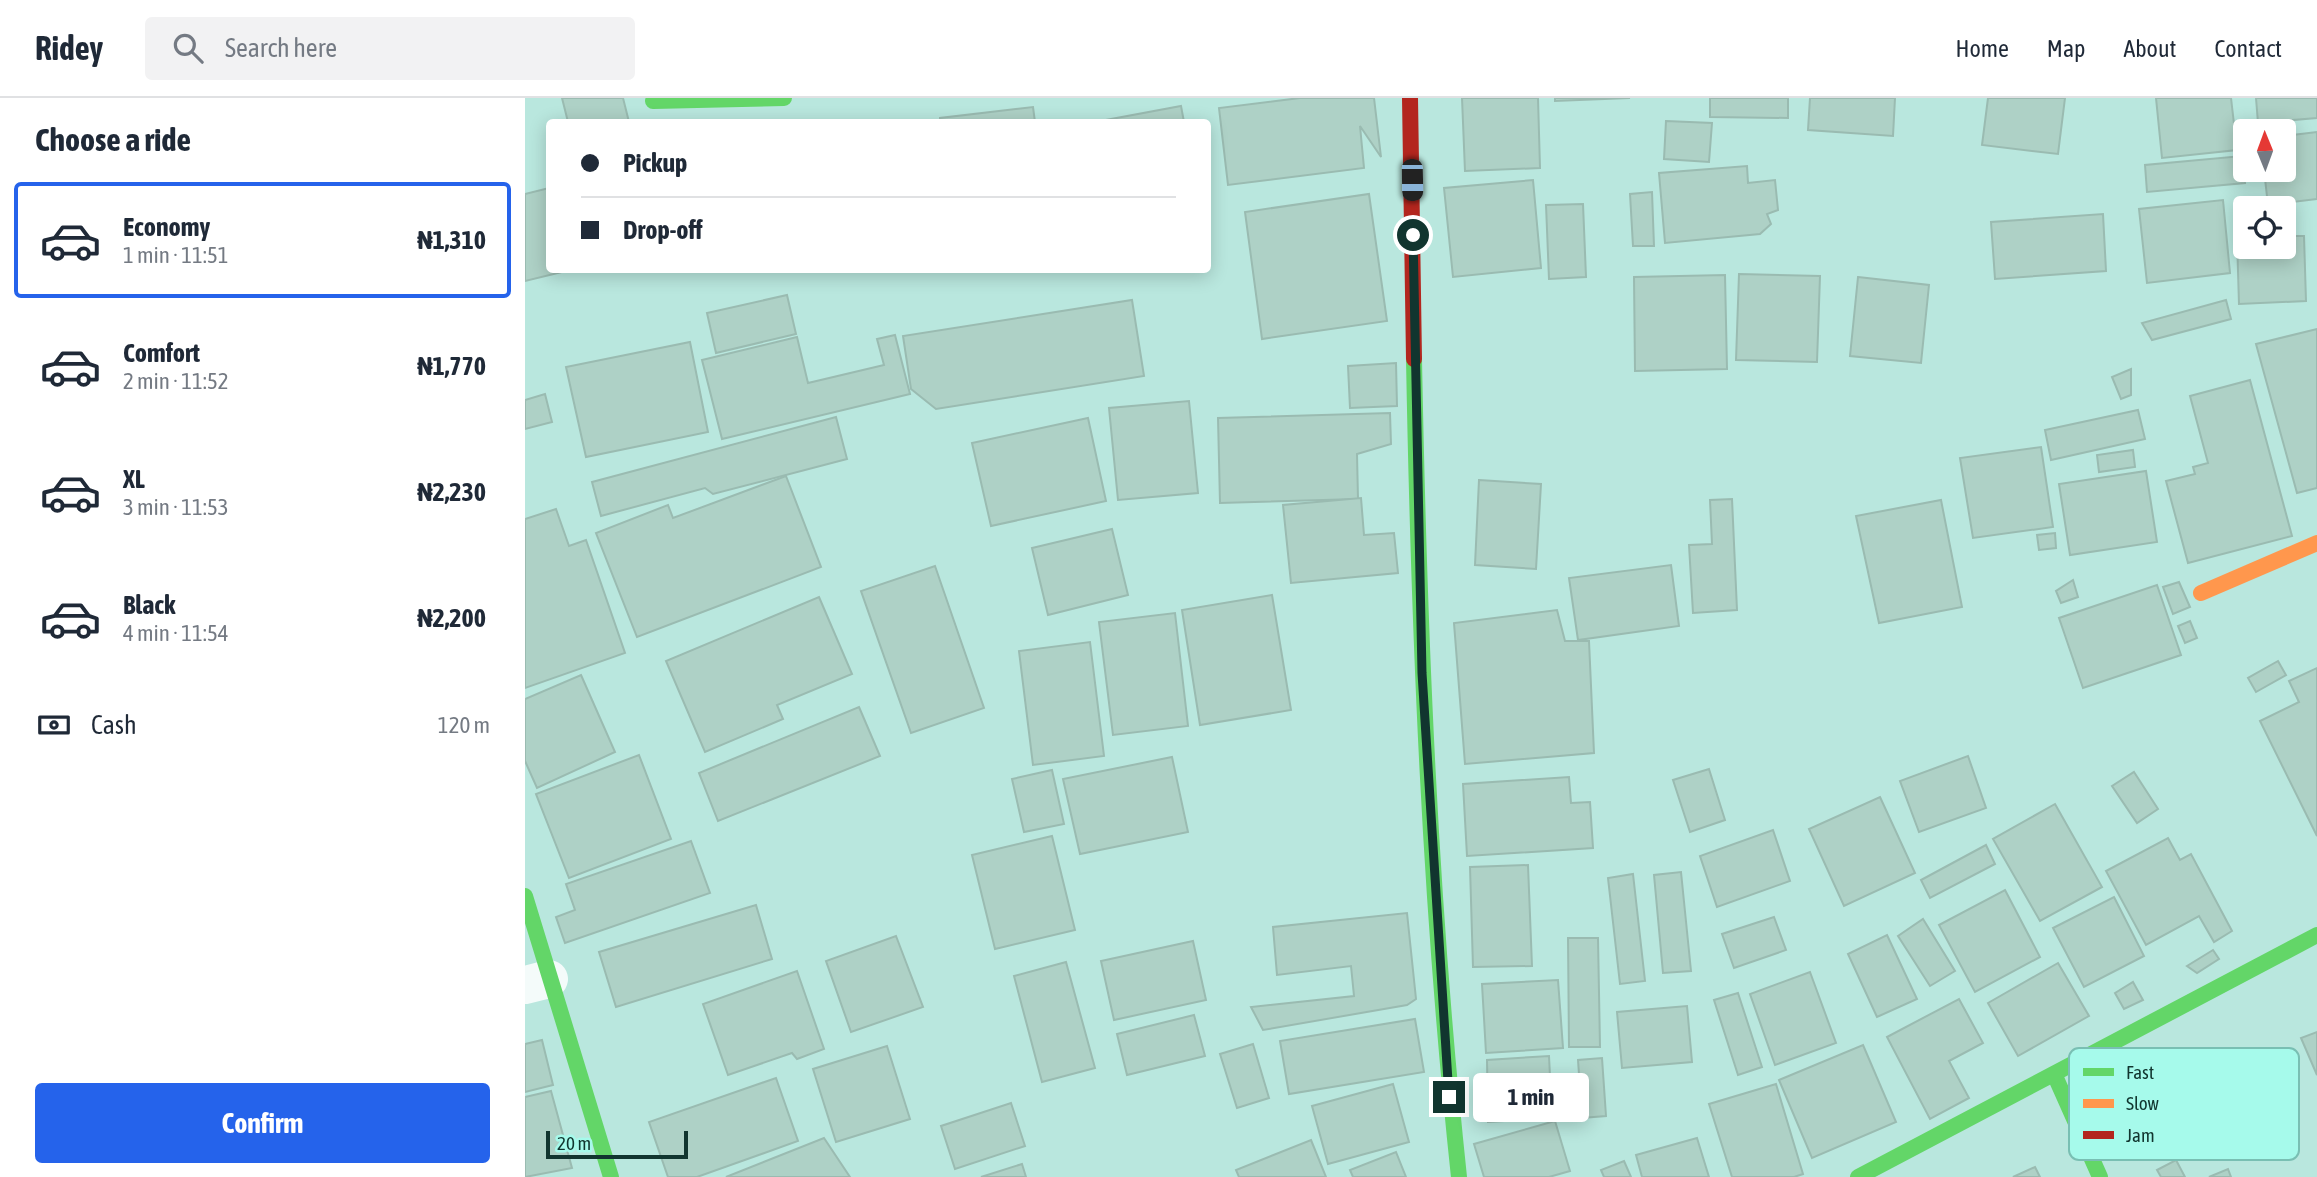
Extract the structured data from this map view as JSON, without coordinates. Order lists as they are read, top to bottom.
{
  "legend": ["Fast", "Slow", "Jam"],
  "scale_bar": "20 m",
  "north": "top",
  "page": {
    "header": "Ridey",
    "search": "Search here",
    "nav": [
      "Home",
      "Map",
      "About",
      "Contact"
    ],
    "heading": "Choose a ride",
    "banner": ["Pickup", "Drop-off"],
    "list": [
      {
        "name": "Economy",
        "note": "1 min · 11:51",
        "value": "₦1,310"
      },
      {
        "name": "Comfort",
        "note": "2 min · 11:52",
        "value": "₦1,770"
      },
      {
        "name": "XL",
        "note": "3 min · 11:53",
        "value": "₦2,230"
      },
      {
        "name": "Black",
        "note": "4 min · 11:54",
        "value": "₦2,200"
      }
    ],
    "pay": ["Cash", "120 m"],
    "buttons": "Confirm",
    "bubble": "1 min",
    "scale": "20 m"
  }
}
